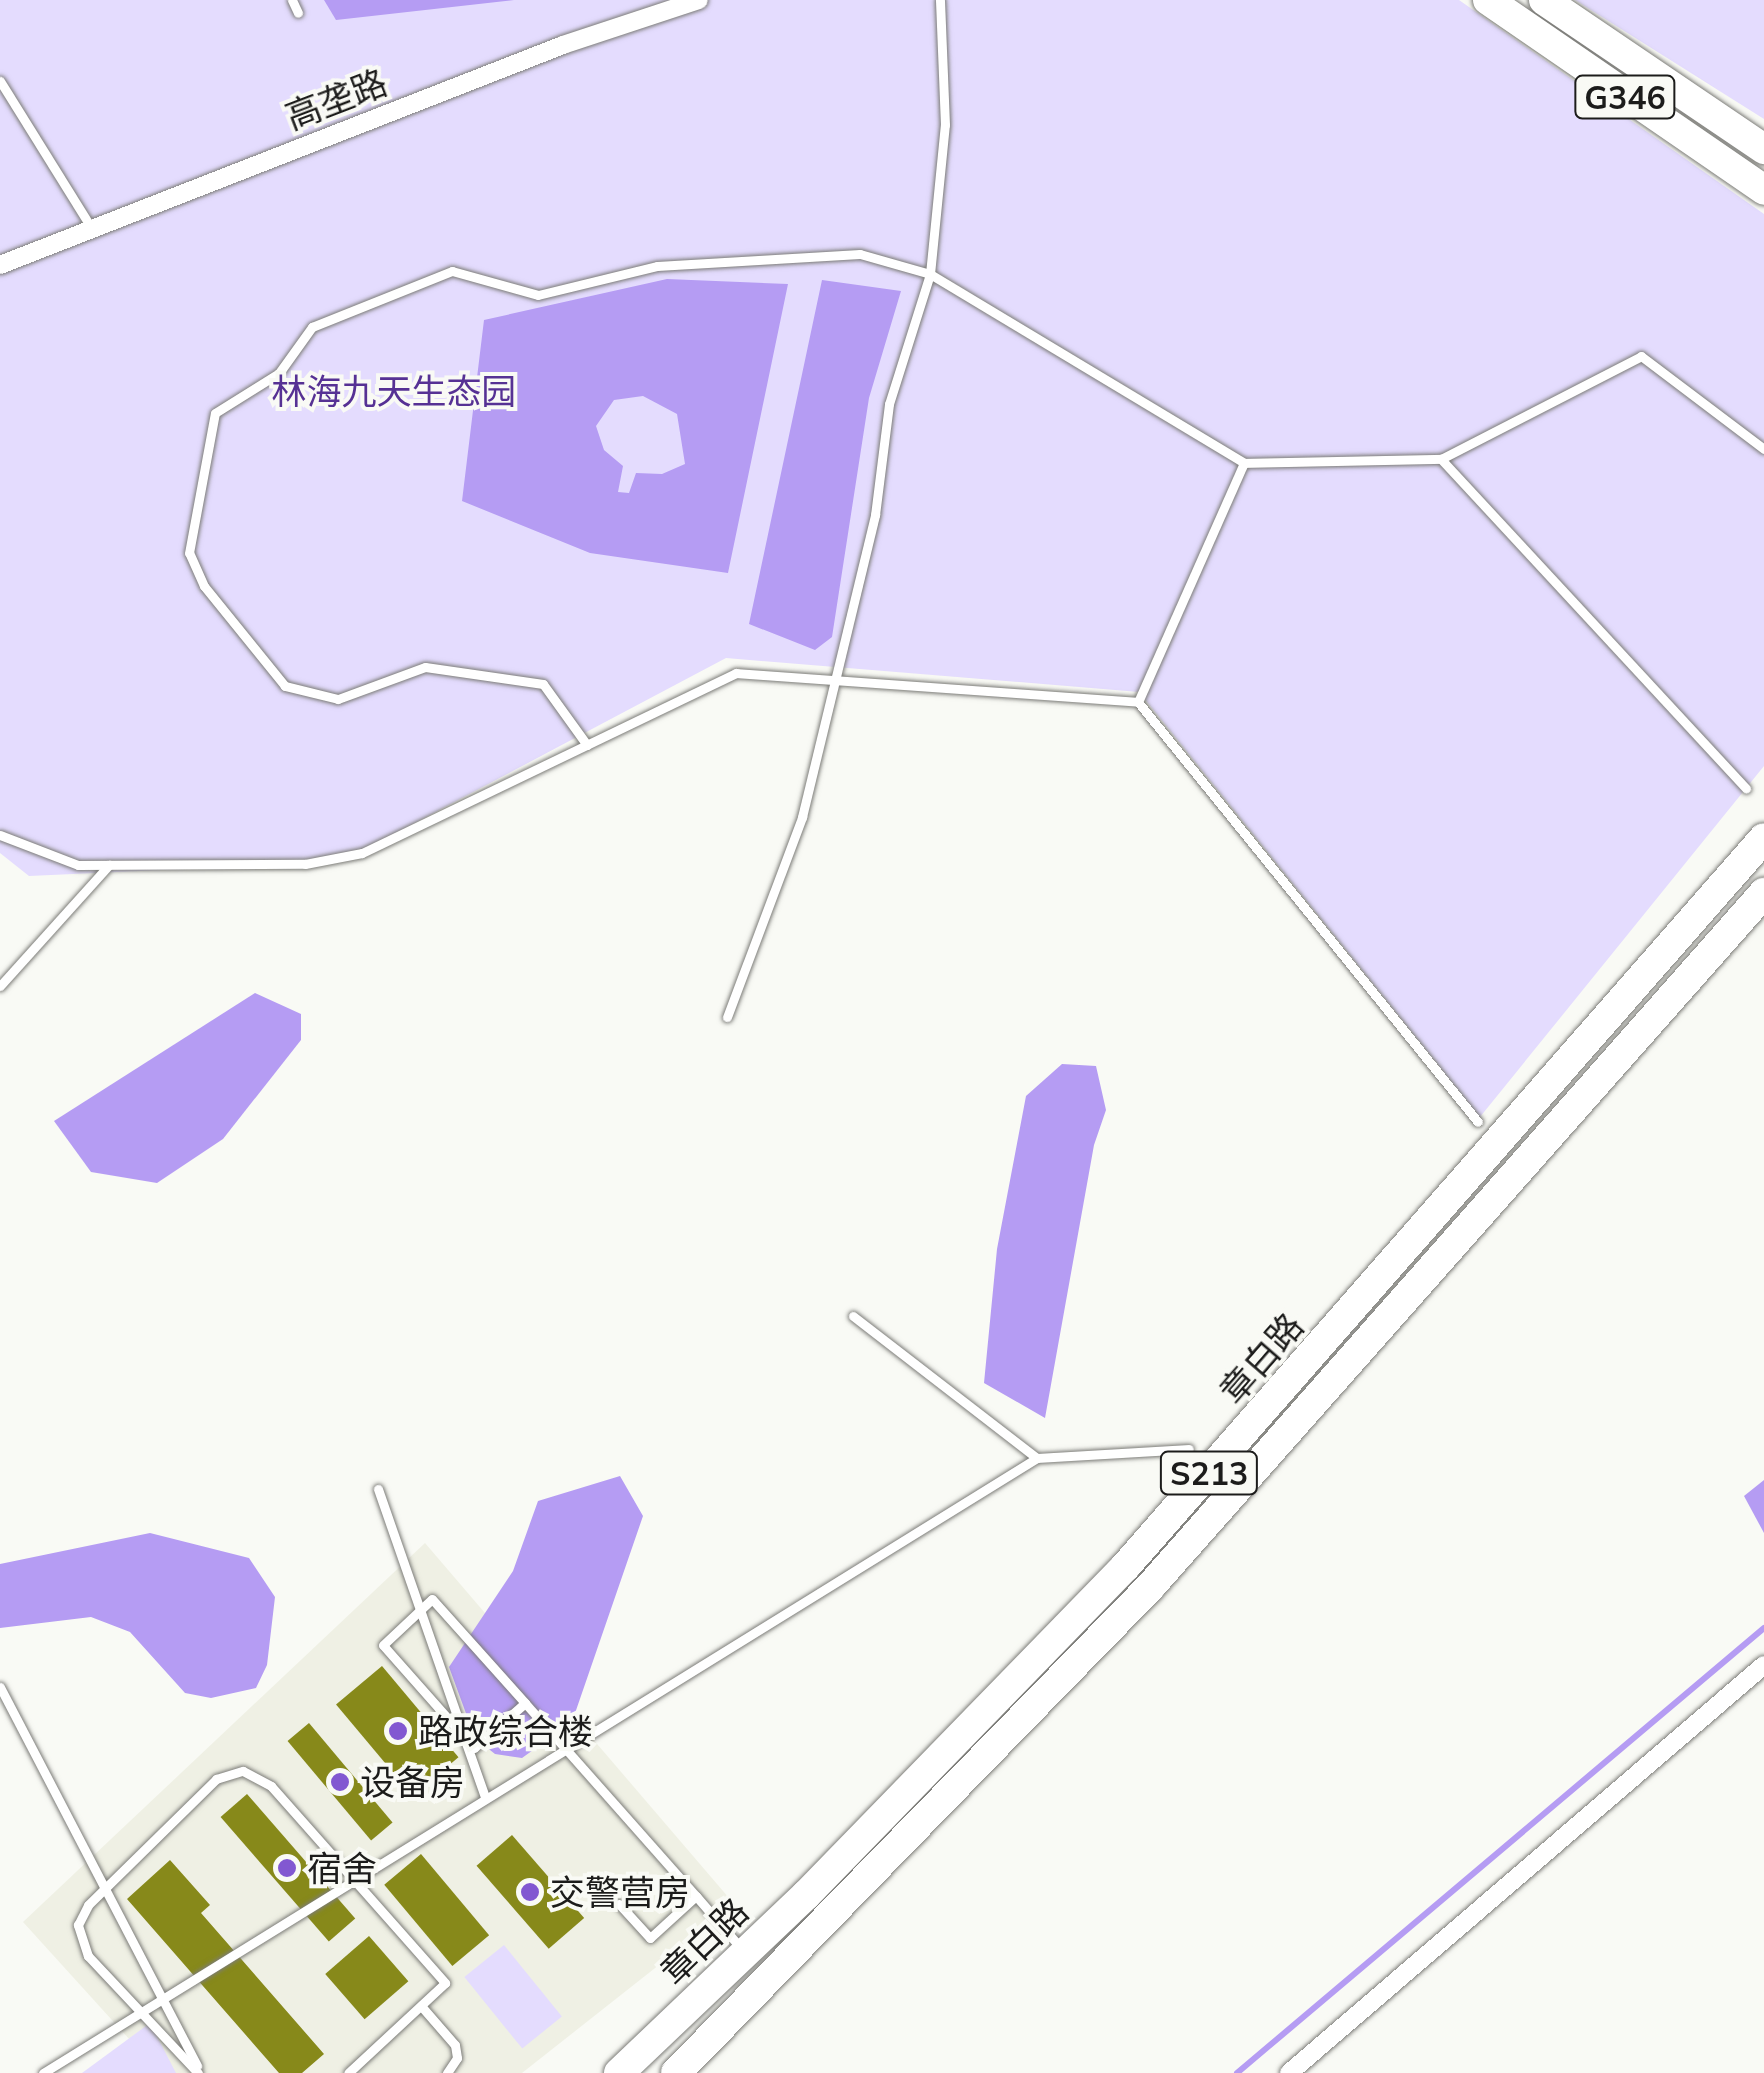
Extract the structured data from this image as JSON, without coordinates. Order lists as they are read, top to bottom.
{
  "streets": {
    "highway": ["G346", "章白路", "S213"],
    "street": ["高垄路"]
  },
  "parks": ["林海九天生态园"],
  "places": [
    "路政综合楼",
    "设备房",
    "宿舍",
    "交警营房"
  ]
}
